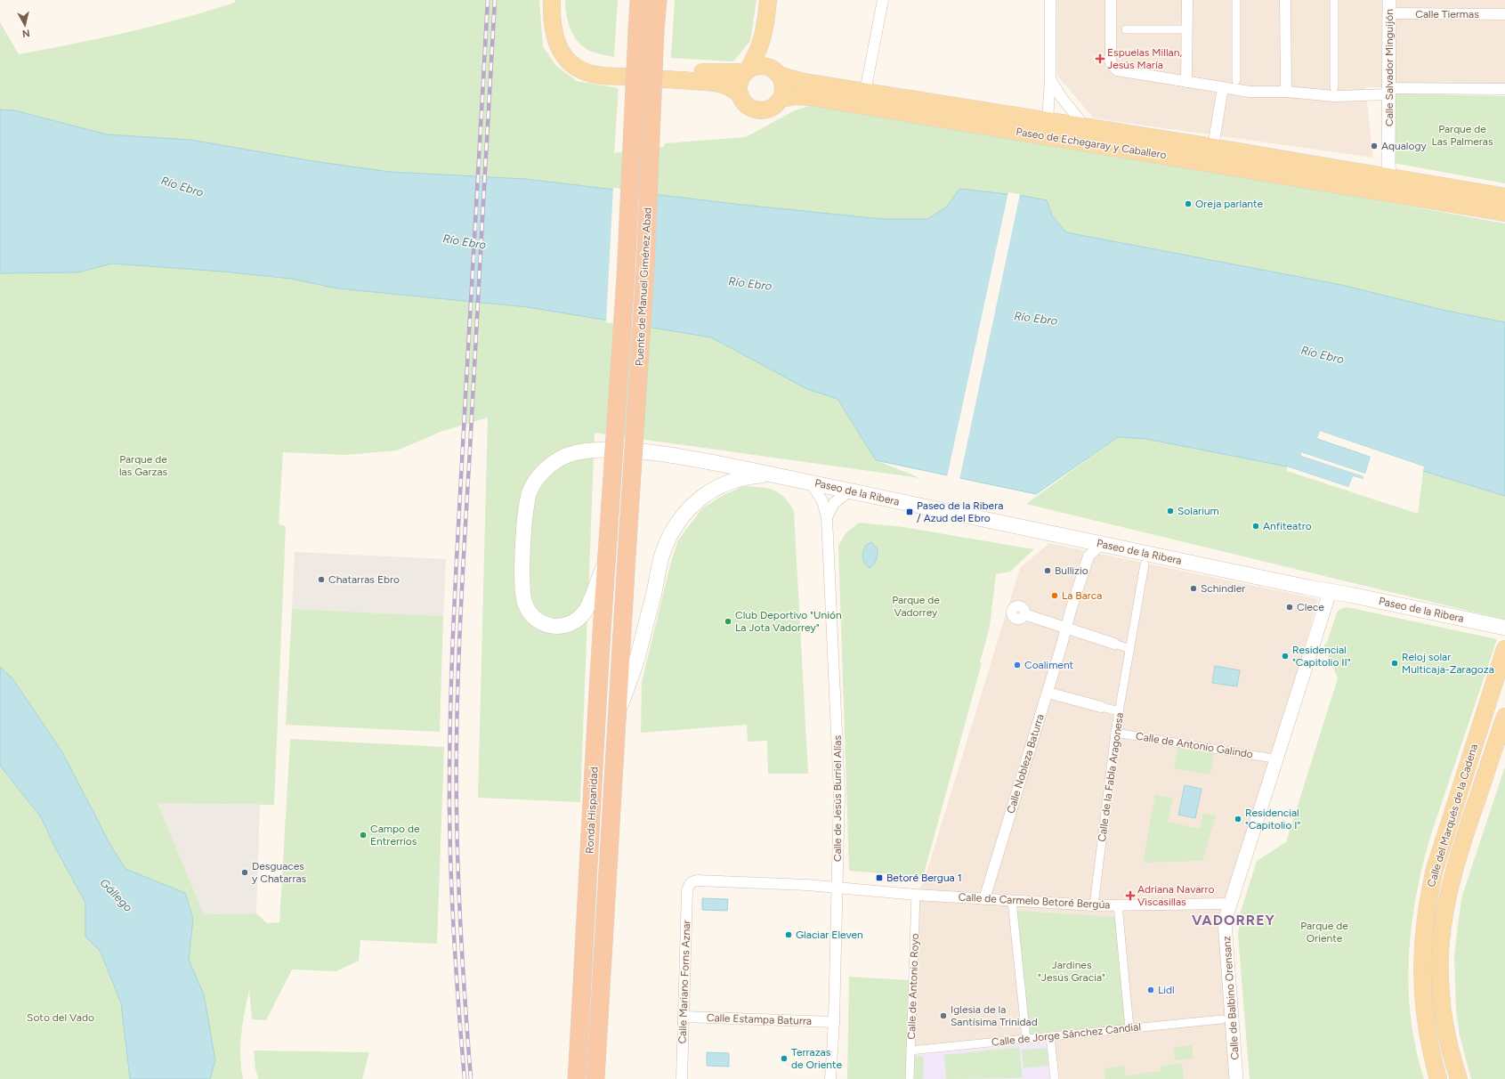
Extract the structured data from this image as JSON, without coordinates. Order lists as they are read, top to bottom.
{
  "streets": {
    "highway": ["Puente de Manuel Giménez Abad", "Ronda Hispanidad"],
    "main road": ["Paseo de Echegaray y Caballero", "Paseo de la Ribera", "Calle del Marqués de la Cadena"],
    "street": [
      "Calle Tiermas",
      "Calle Salvador Minguijón",
      "Calle de Antonio Galindo",
      "Calle Nobleza Baturra",
      "Calle de la Fabla Aragonesa",
      "Calle de Jesús Burriel Alías",
      "Calle de Carmelo Betoré Bergúa",
      "Calle Mariano Forns Aznar",
      "Calle de Antonio Royo",
      "Calle de Balbino Orensanz",
      "Calle Estampa Baturra",
      "Calle de Jorge Sánchez Candial"
    ]
  },
  "crossings": [
    ["Calle Tiermas", "Calle Salvador Minguijón"],
    ["Calle Salvador Minguijón", "Paseo de Echegaray y Caballero"],
    ["Puente de Manuel Giménez Abad", "Ronda Hispanidad"],
    ["Paseo de la Ribera", "Calle Nobleza Baturra"],
    ["Paseo de la Ribera", "Calle de Jesús Burriel Alías"],
    ["Paseo de la Ribera", "Ronda Hispanidad"],
    ["Paseo de la Ribera", "Calle de Balbino Orensanz"],
    ["Calle de Antonio Galindo", "Calle de la Fabla Aragonesa"],
    ["Calle Nobleza Baturra", "Calle de Carmelo Betoré Bergúa"],
    ["Calle de la Fabla Aragonesa", "Calle de Carmelo Betoré Bergúa"],
    ["Calle de Jesús Burriel Alías", "Calle de Carmelo Betoré Bergúa"],
    ["Calle de Jesús Burriel Alías", "Calle Estampa Baturra"],
    ["Calle de Carmelo Betoré Bergúa", "Calle Mariano Forns Aznar"],
    ["Calle de Carmelo Betoré Bergúa", "Calle de Antonio Royo"],
    ["Calle de Carmelo Betoré Bergúa", "Calle de Balbino Orensanz"],
    ["Calle Mariano Forns Aznar", "Calle Estampa Baturra"],
    ["Calle de Antonio Royo", "Calle de Jorge Sánchez Candial"]
  ],
  "districts": ["VADORREY"],
  "water": ["Río Ebro", "Gállego"],
  "parks": [
    "Parque de Las Palmeras",
    "Parque de las Garzas",
    "Parque de Vadorrey",
    "Parque de Oriente",
    "Jardines \"Jesús Gracia\"",
    "Soto del Vado"
  ],
  "places": {
    "health": ["Espuelas Millan, Jesús María", "Adriana Navarro Viscasillas"],
    "other": [
      "Aqualogy",
      "Oreja parlante",
      "Solarium",
      "Anfiteatro",
      "Bullizio",
      "Chatarras Ebro",
      "Schindler",
      "La Barca",
      "Clece",
      "Club Deportivo \"Unión La Jota Vadorrey\"",
      "Residencial \"Capitolio II\"",
      "Reloj solar Multicaja-Zaragoza",
      "Coaliment",
      "Residencial \"Capitolio I\"",
      "Campo de Entrerríos",
      "Desguaces y Chatarras",
      "Glaciar Eleven",
      "Lidl",
      "Iglesia de la Santísima Trinidad",
      "Terrazas de Oriente"
    ],
    "transit": ["Paseo de la Ribera / Azud del Ebro", "Betoré Bergua 1"]
  },
  "north": "bottom"
}
